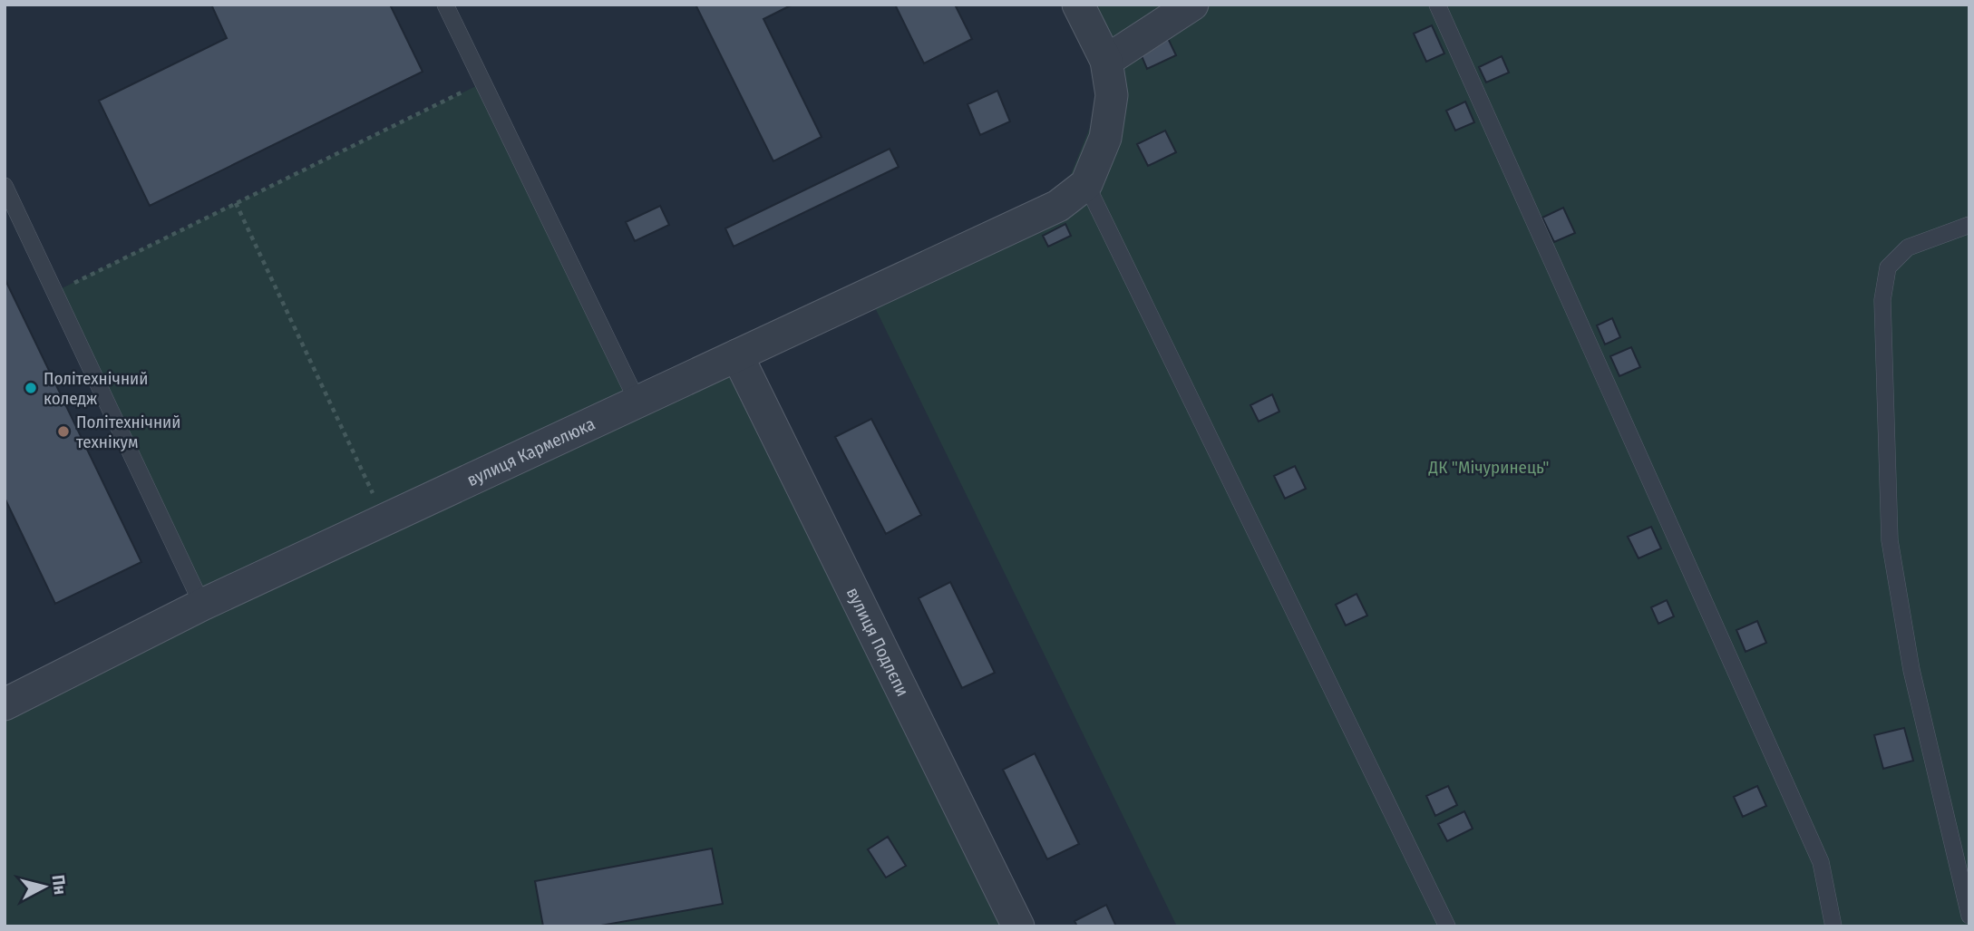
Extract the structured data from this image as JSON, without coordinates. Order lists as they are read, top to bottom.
{
  "streets": {
    "street": ["вулиця Кармелюка", "вулиця Подлєпи"]
  },
  "crossings": [
    ["вулиця Кармелюка", "вулиця Подлєпи"]
  ],
  "parks": ["ДК \"Мічуринець\""],
  "places": ["Політехнічний коледж", "Політехнічний технікум"],
  "north": "right"
}
